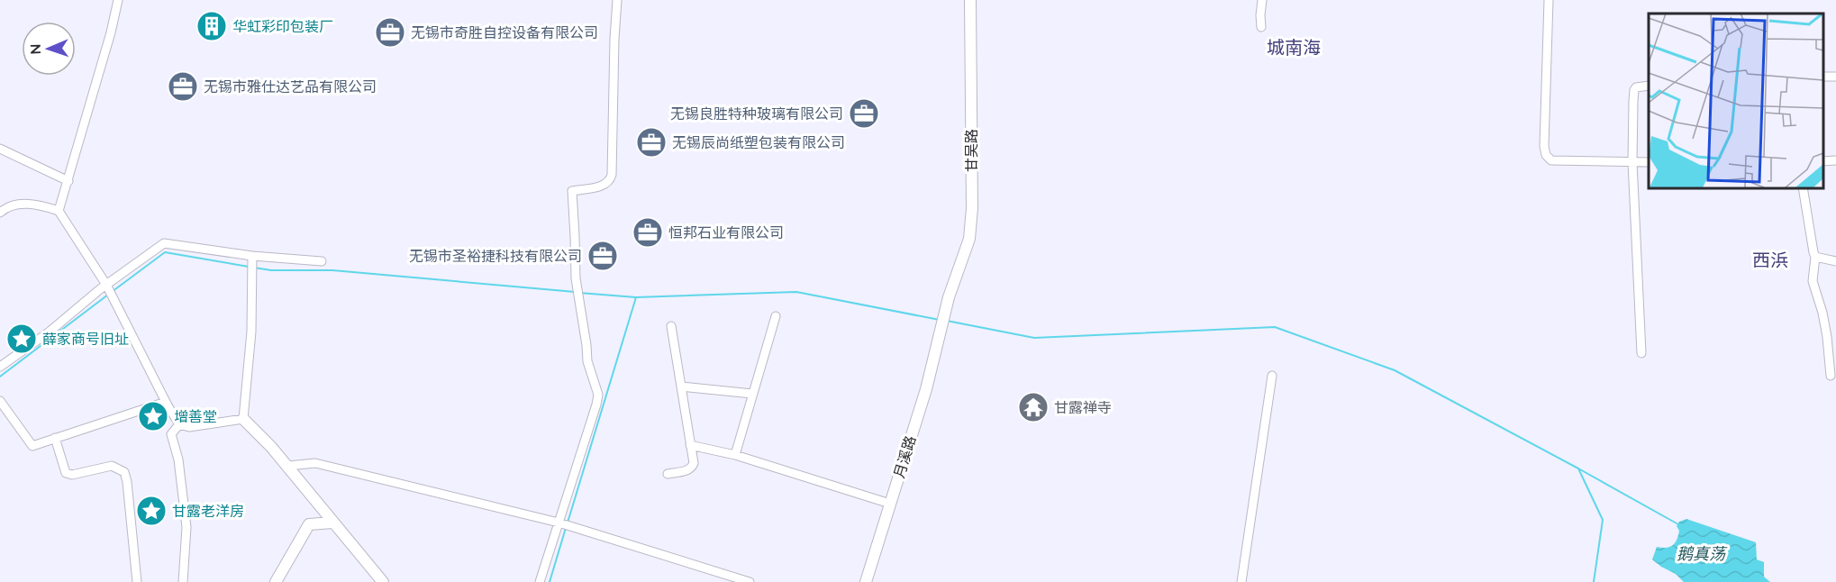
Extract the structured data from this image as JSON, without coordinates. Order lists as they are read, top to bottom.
{
  "streets": {
    "street": ["甘吴路", "月溪路"]
  },
  "crossings": [
    ["甘吴路", "月溪路"]
  ],
  "districts": ["城南海", "西浜"],
  "water": ["鹅真荡"],
  "places": {
    "building": ["华虹彩印包装厂"],
    "office": [
      "无锡市奇胜自控设备有限公司",
      "无锡市雅仕达艺品有限公司",
      "无锡良胜特种玻璃有限公司",
      "无锡辰尚纸塑包装有限公司",
      "恒邦石业有限公司",
      "无锡市圣裕捷科技有限公司"
    ],
    "place": ["薛家商号旧址", "增善堂", "甘露老洋房"],
    "temple": ["甘露禅寺"]
  },
  "north": "left"
}
